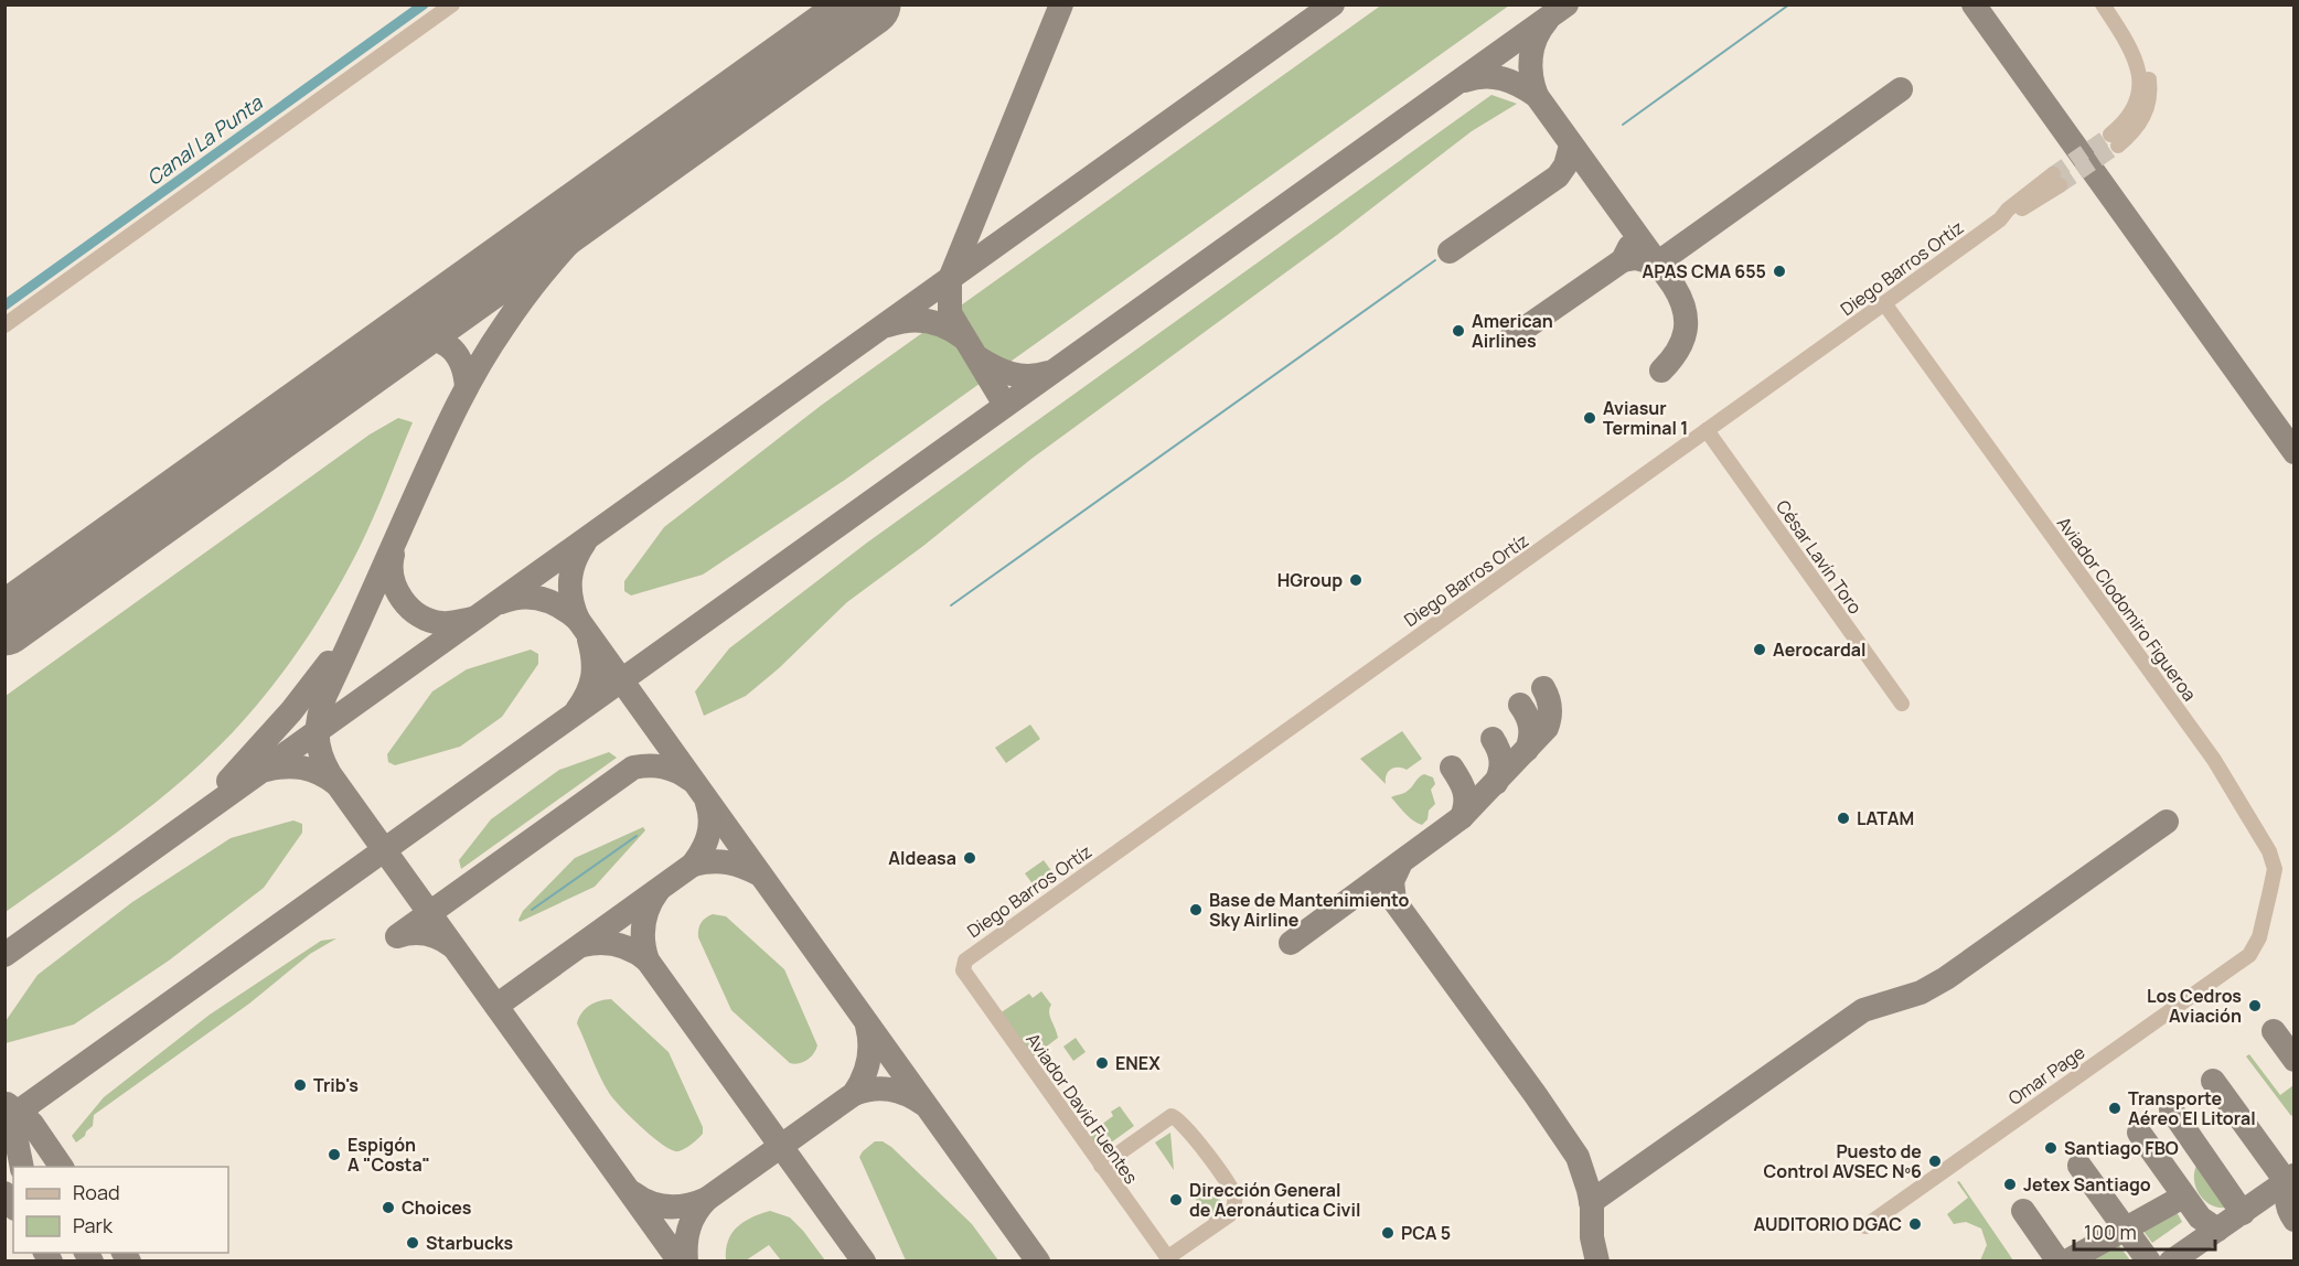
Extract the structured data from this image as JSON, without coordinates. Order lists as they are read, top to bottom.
{
  "streets": {
    "street": [
      "Diego Barros Ortíz",
      "César Lavín Toro",
      "Aviador Clodomiro Figueroa",
      "Omar Page",
      "Aviador David Fuentes"
    ]
  },
  "crossings": [
    ["Diego Barros Ortíz", "César Lavín Toro"],
    ["Diego Barros Ortíz", "Aviador Clodomiro Figueroa"],
    ["Diego Barros Ortíz", "Aviador David Fuentes"],
    ["Aviador Clodomiro Figueroa", "Omar Page"]
  ],
  "water": ["Canal La Punta"],
  "places": [
    "APAS CMA 655",
    "American Airlines",
    "Aviasur Terminal 1",
    "HGroup",
    "Aerocardal",
    "LATAM",
    "Aldeasa",
    "Base de Mantenimiento Sky Airline",
    "Los Cedros Aviación",
    "ENEX",
    "Trib's",
    "Transporte Aéreo El Litoral",
    "Santiago FBO",
    "Espigón A \"Costa\"",
    "Puesto de Control AVSEC Nº6",
    "Jetex Santiago",
    "Dirección General de Aeronáutica Civil",
    "Choices",
    "AUDITORIO DGAC",
    "PCA 5",
    "Starbucks"
  ],
  "legend": ["Road", "Park"],
  "scale_bar": "100 m"
}
